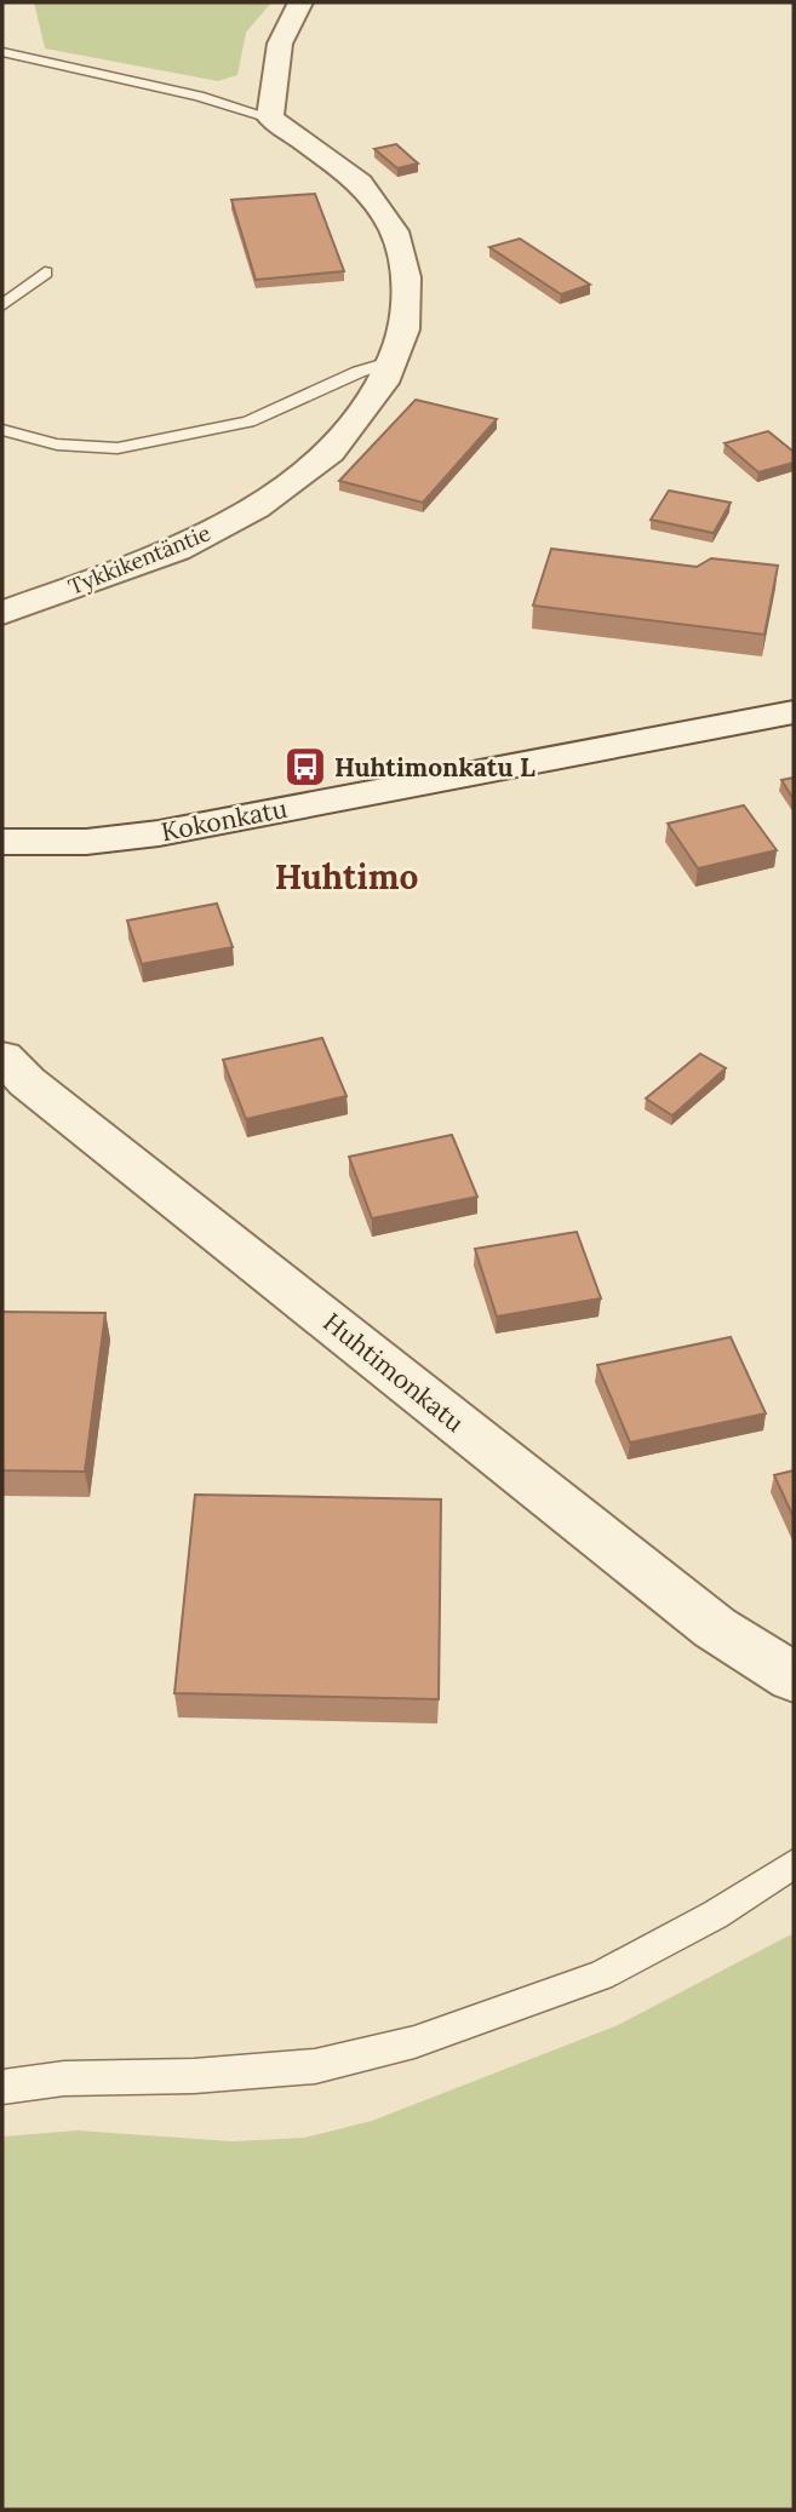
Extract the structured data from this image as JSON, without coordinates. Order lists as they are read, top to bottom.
{
  "streets": {
    "street": ["Tykkikentäntie", "Kokonkatu", "Huhtimonkatu"]
  },
  "districts": ["Huhtimo"],
  "places": {
    "bus stop": ["Huhtimonkatu L"]
  }
}
